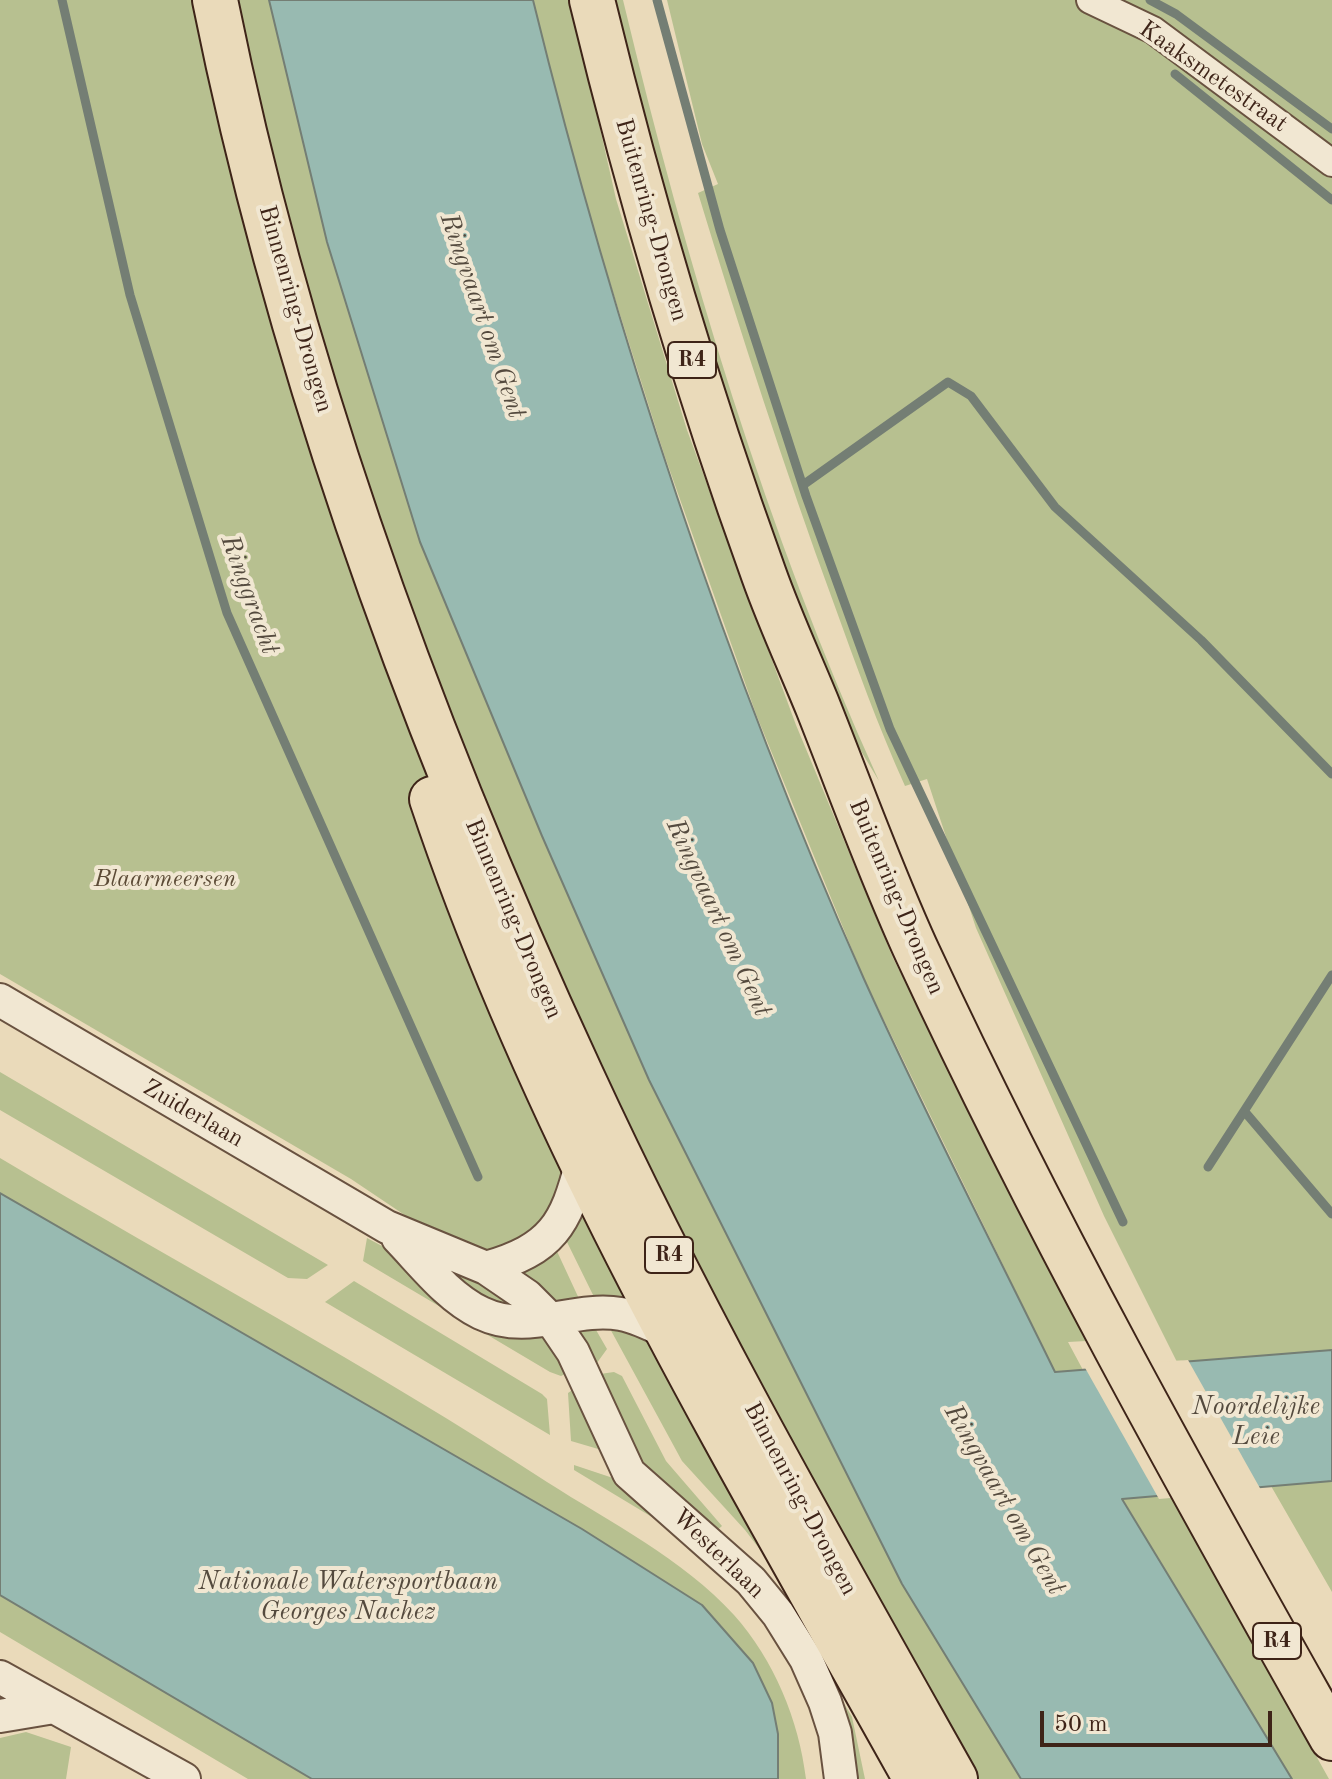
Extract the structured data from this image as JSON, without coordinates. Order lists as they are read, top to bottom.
{
  "streets": {
    "highway": ["Buitenring-Drongen", "Binnenring-Drongen", "R4"],
    "street": ["Kaaksmetestraat", "Zuiderlaan", "Westerlaan"]
  },
  "crossings": [
    ["Zuiderlaan", "Westerlaan"]
  ],
  "water": [
    "Ringvaart om Gent",
    "Ringgracht",
    "Noordelijke Leie",
    "Nationale Watersportbaan Georges Nachez"
  ],
  "parks": ["Blaarmeersen"],
  "scale_bar": "50 m"
}
